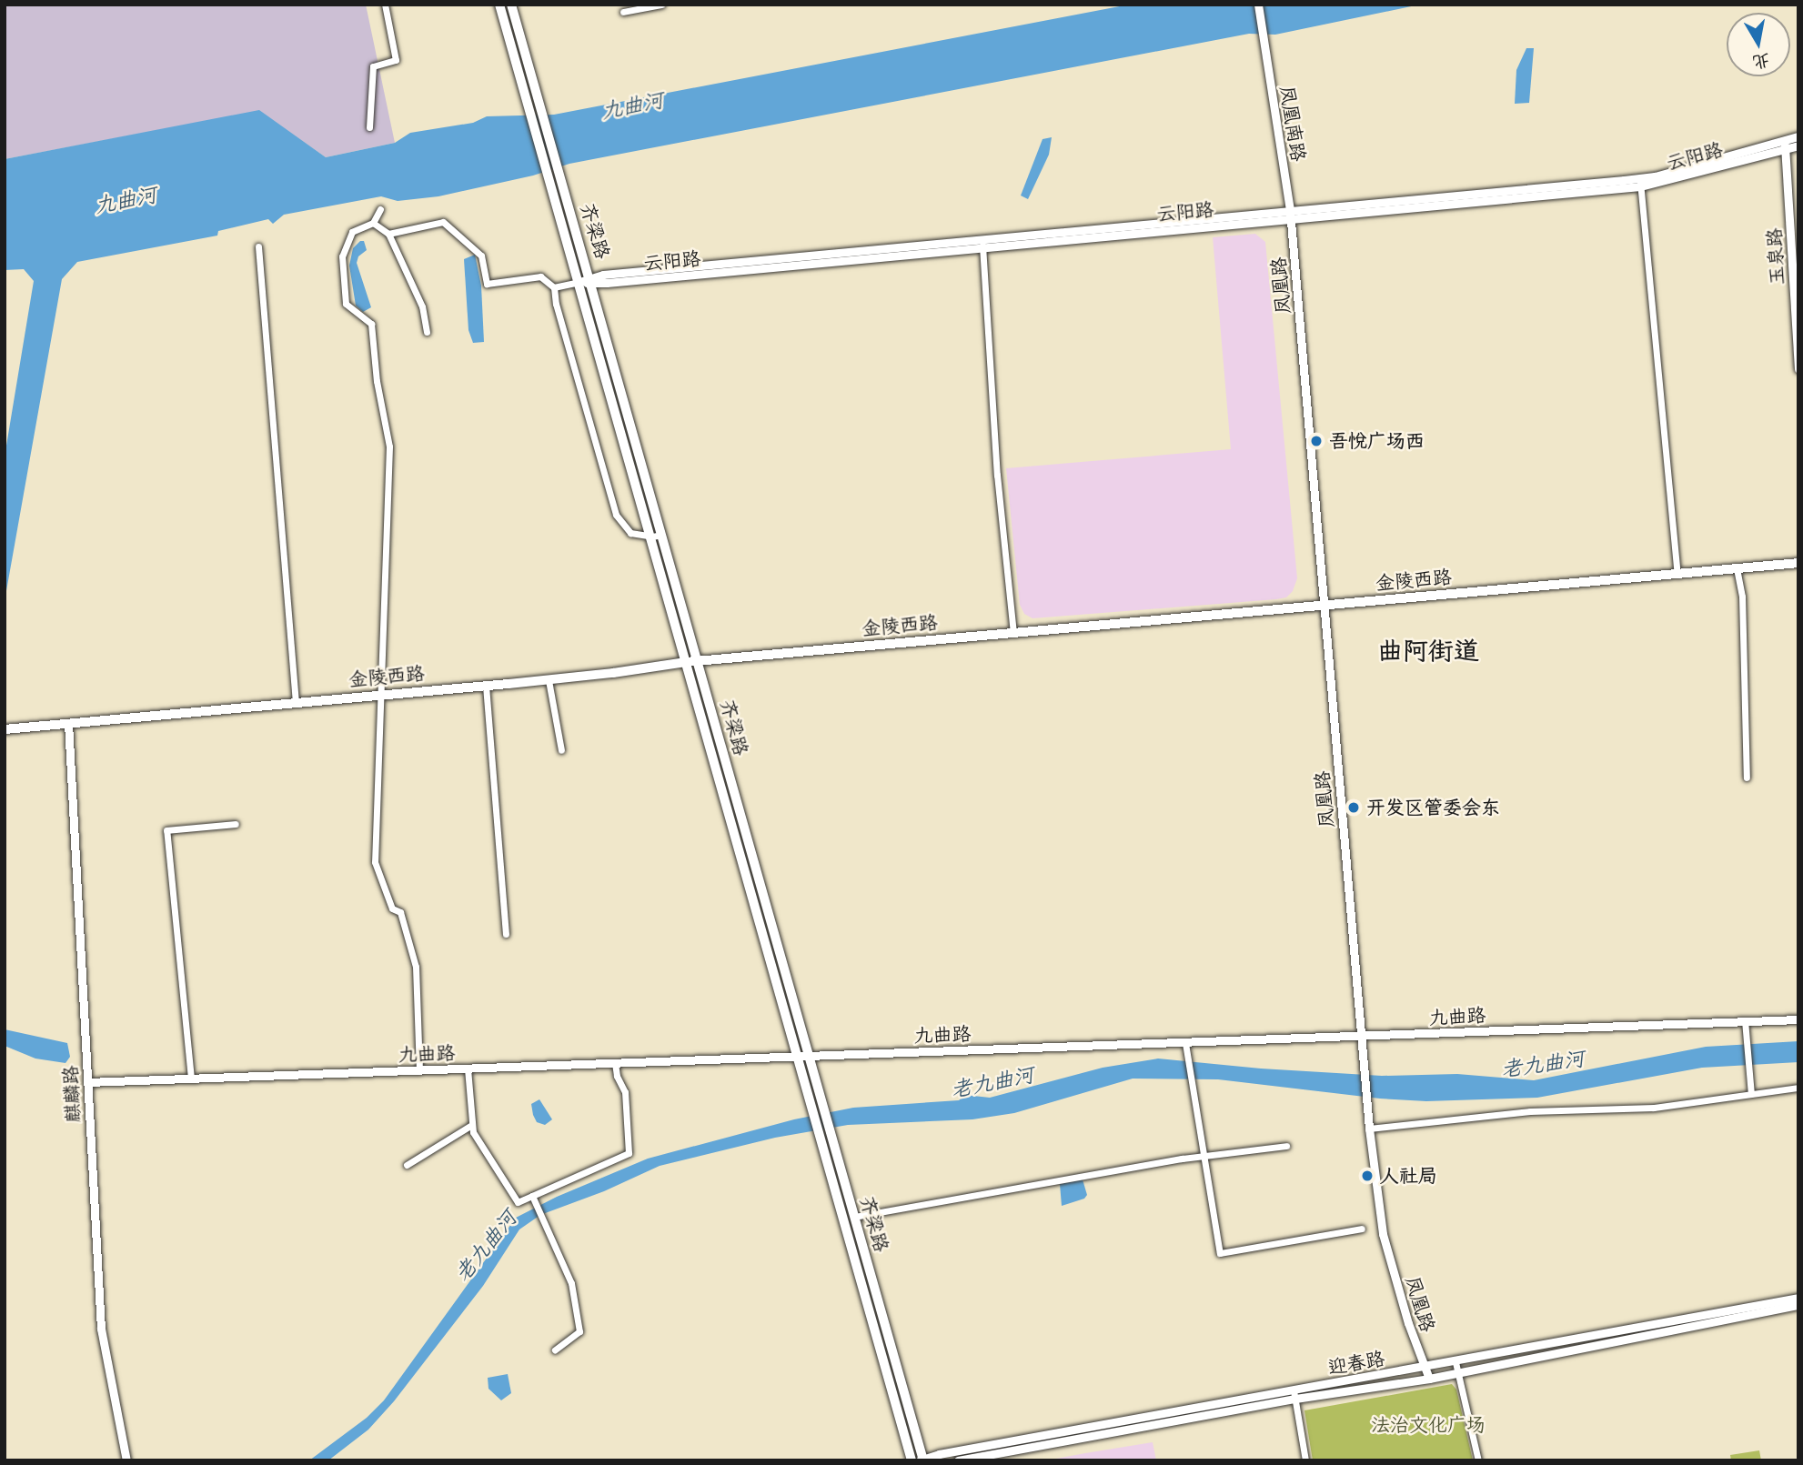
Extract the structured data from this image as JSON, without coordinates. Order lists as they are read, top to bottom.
{
  "streets": {
    "main road": ["齐梁路", "金陵西路"],
    "street": [
      "凤凰南路",
      "云阳路",
      "玉泉路",
      "凤凰路",
      "九曲路",
      "麒麟路",
      "迎春路"
    ]
  },
  "crossings": [
    ["凤凰南路", "云阳路"],
    ["凤凰南路", "凤凰路"],
    ["云阳路", "齐梁路"],
    ["云阳路", "玉泉路"],
    ["云阳路", "凤凰路"],
    ["齐梁路", "金陵西路"],
    ["齐梁路", "九曲路"],
    ["齐梁路", "迎春路"],
    ["凤凰路", "金陵西路"],
    ["凤凰路", "九曲路"],
    ["凤凰路", "迎春路"],
    ["金陵西路", "麒麟路"],
    ["九曲路", "麒麟路"]
  ],
  "districts": ["曲阿街道"],
  "water": ["九曲河", "老九曲河"],
  "parks": ["法治文化广场"],
  "places": ["吾悦广场西", "开发区管委会东", "人社局"],
  "north": "bottom"
}
